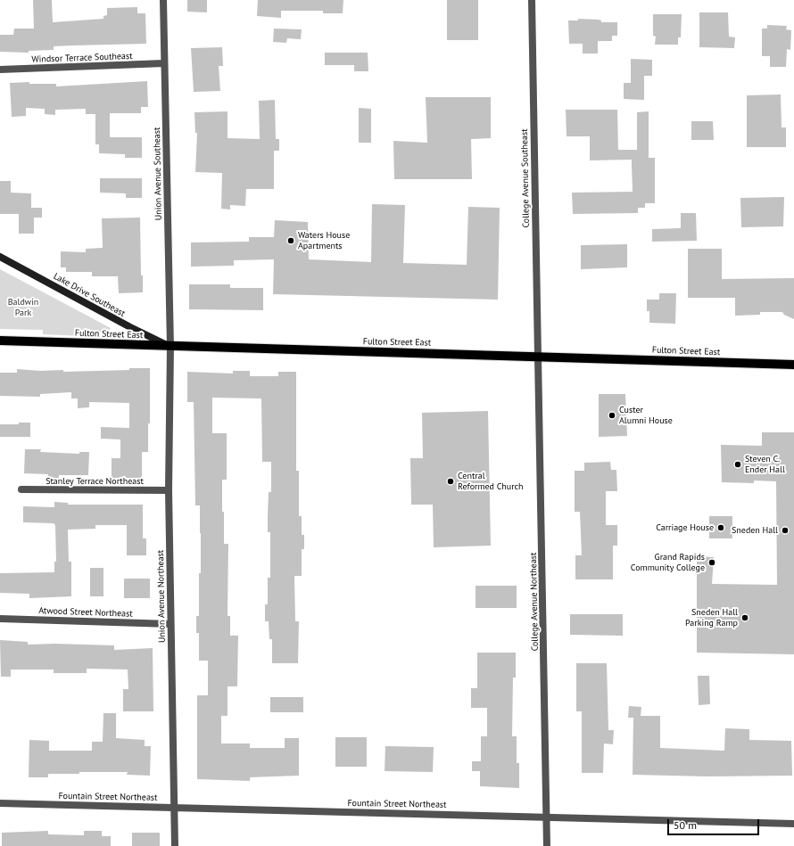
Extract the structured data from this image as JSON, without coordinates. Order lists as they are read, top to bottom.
{
  "streets": {
    "main road": ["Lake Drive Southeast", "Fulton Street East"],
    "street": [
      "Windsor Terrace Southeast",
      "Union Avenue Southeast",
      "College Avenue Southeast",
      "Stanley Terrace Northeast",
      "Union Avenue Northeast",
      "College Avenue Northeast",
      "Atwood Street Northeast",
      "Fountain Street Northeast"
    ]
  },
  "crossings": [
    ["Windsor Terrace Southeast", "Union Avenue Southeast"],
    ["Union Avenue Southeast", "Lake Drive Southeast"],
    ["Union Avenue Southeast", "Fulton Street East"],
    ["Union Avenue Southeast", "Union Avenue Northeast"],
    ["College Avenue Southeast", "Fulton Street East"],
    ["College Avenue Southeast", "College Avenue Northeast"],
    ["Lake Drive Southeast", "Fulton Street East"],
    ["Lake Drive Southeast", "Union Avenue Northeast"],
    ["Fulton Street East", "Union Avenue Northeast"],
    ["Fulton Street East", "College Avenue Northeast"],
    ["Stanley Terrace Northeast", "Union Avenue Northeast"],
    ["Union Avenue Northeast", "Atwood Street Northeast"],
    ["Union Avenue Northeast", "Fountain Street Northeast"],
    ["College Avenue Northeast", "Fountain Street Northeast"]
  ],
  "parks": ["Baldwin Park"],
  "places": [
    "Waters House Apartments",
    "Custer Alumni House",
    "Steven C. Ender Hall",
    "Central Reformed Church",
    "Carriage House",
    "Sneden Hall",
    "Grand Rapids Community College",
    "Sneden Hall Parking Ramp"
  ],
  "scale_bar": "50 m"
}
